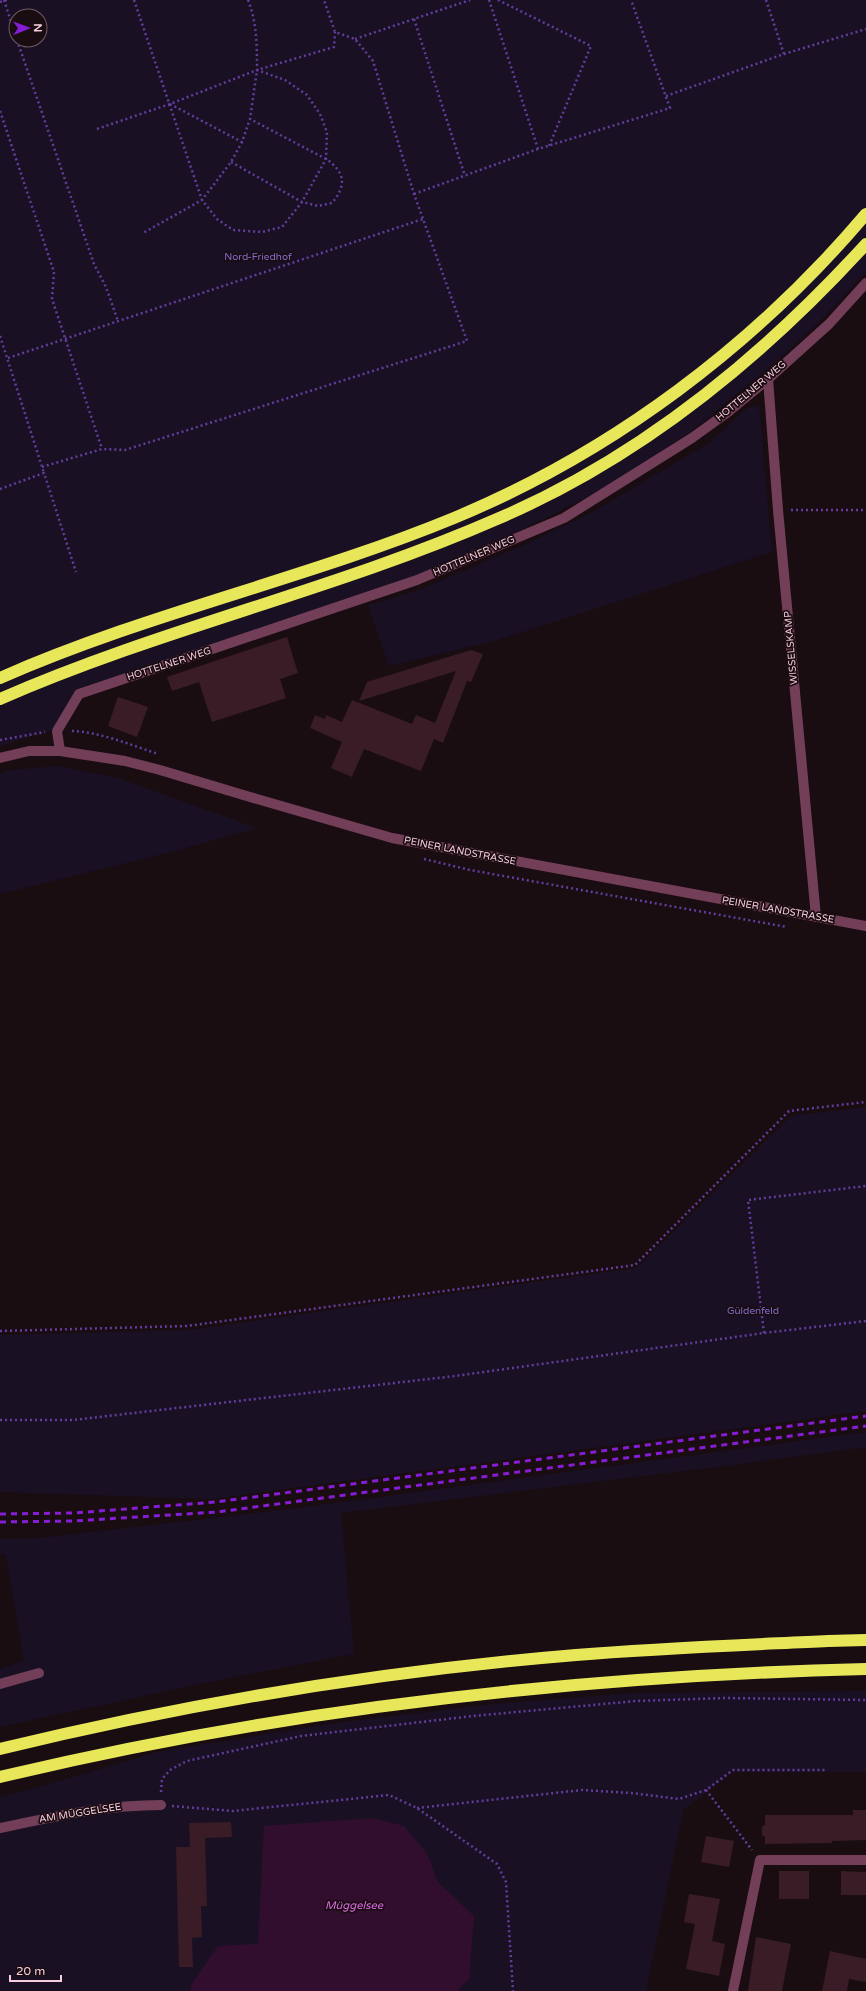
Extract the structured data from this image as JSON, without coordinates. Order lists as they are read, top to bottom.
{
  "streets": {
    "street": [
      "HOTTELNER WEG",
      "WISSELSKAMP",
      "PEINER LANDSTRASSE",
      "AM MÜGGELSEE"
    ]
  },
  "crossings": [
    ["HOTTELNER WEG", "WISSELSKAMP"],
    ["WISSELSKAMP", "PEINER LANDSTRASSE"]
  ],
  "water": ["Müggelsee"],
  "parks": ["Nord-Friedhof", "Güldenfeld"],
  "scale_bar": "20 m",
  "north": "right"
}
